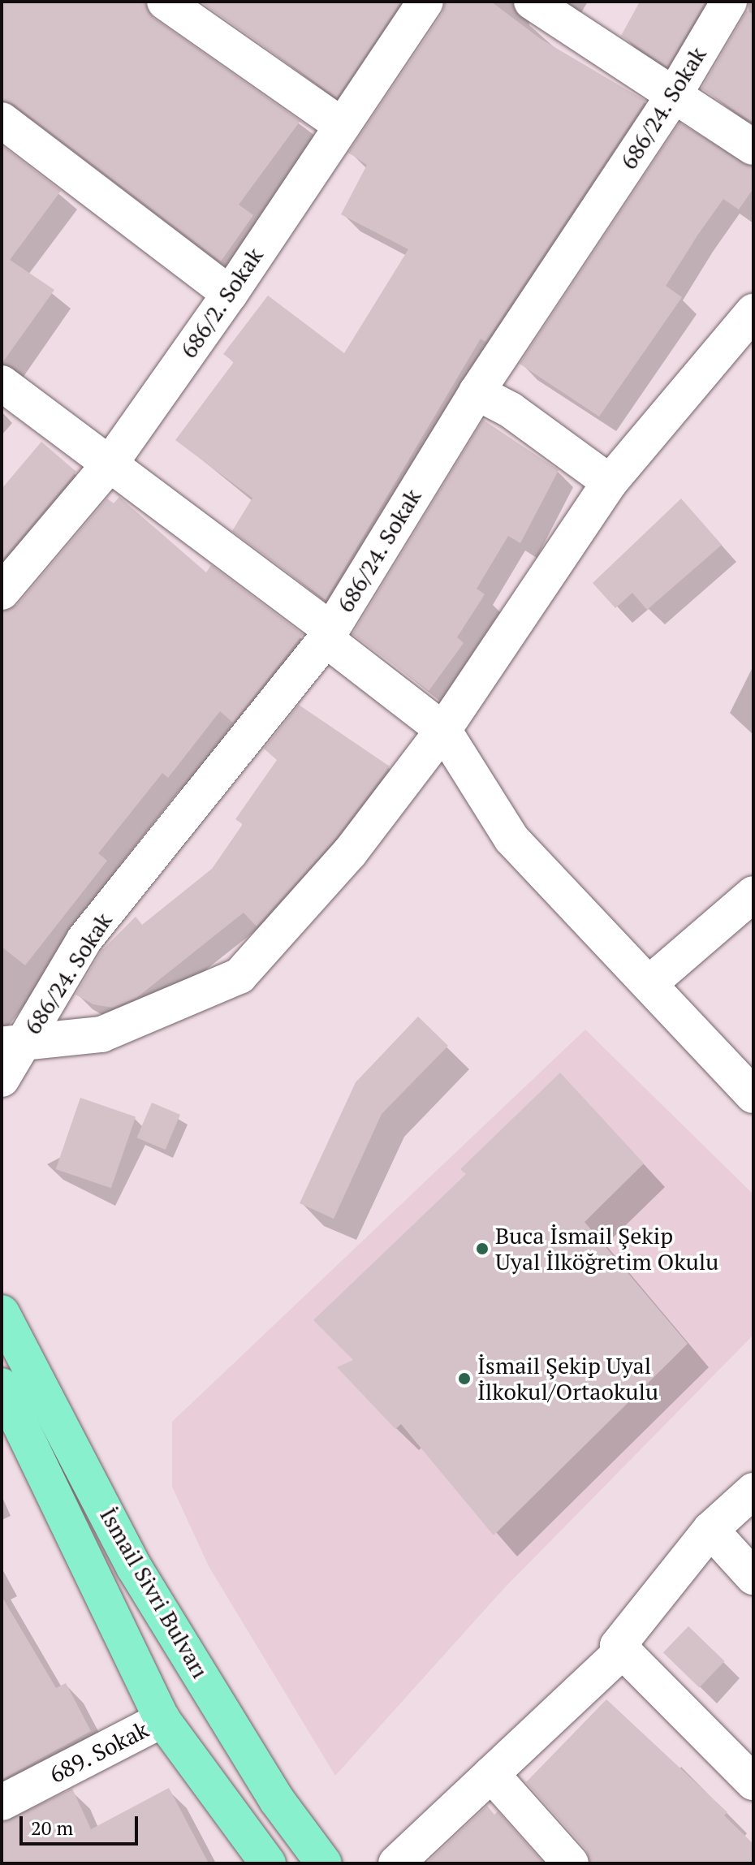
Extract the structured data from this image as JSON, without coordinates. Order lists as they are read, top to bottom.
{
  "streets": {
    "main road": ["İsmail Sivri Bulvarı"],
    "street": ["686/24. Sokak", "686/2. Sokak", "689. Sokak"]
  },
  "crossings": [
    ["İsmail Sivri Bulvarı", "689. Sokak"]
  ],
  "places": ["Buca İsmail Şekip Uyal İlköğretim Okulu", "İsmail Şekip Uyal İlkokul/Ortaokulu"],
  "scale_bar": "20 m"
}
